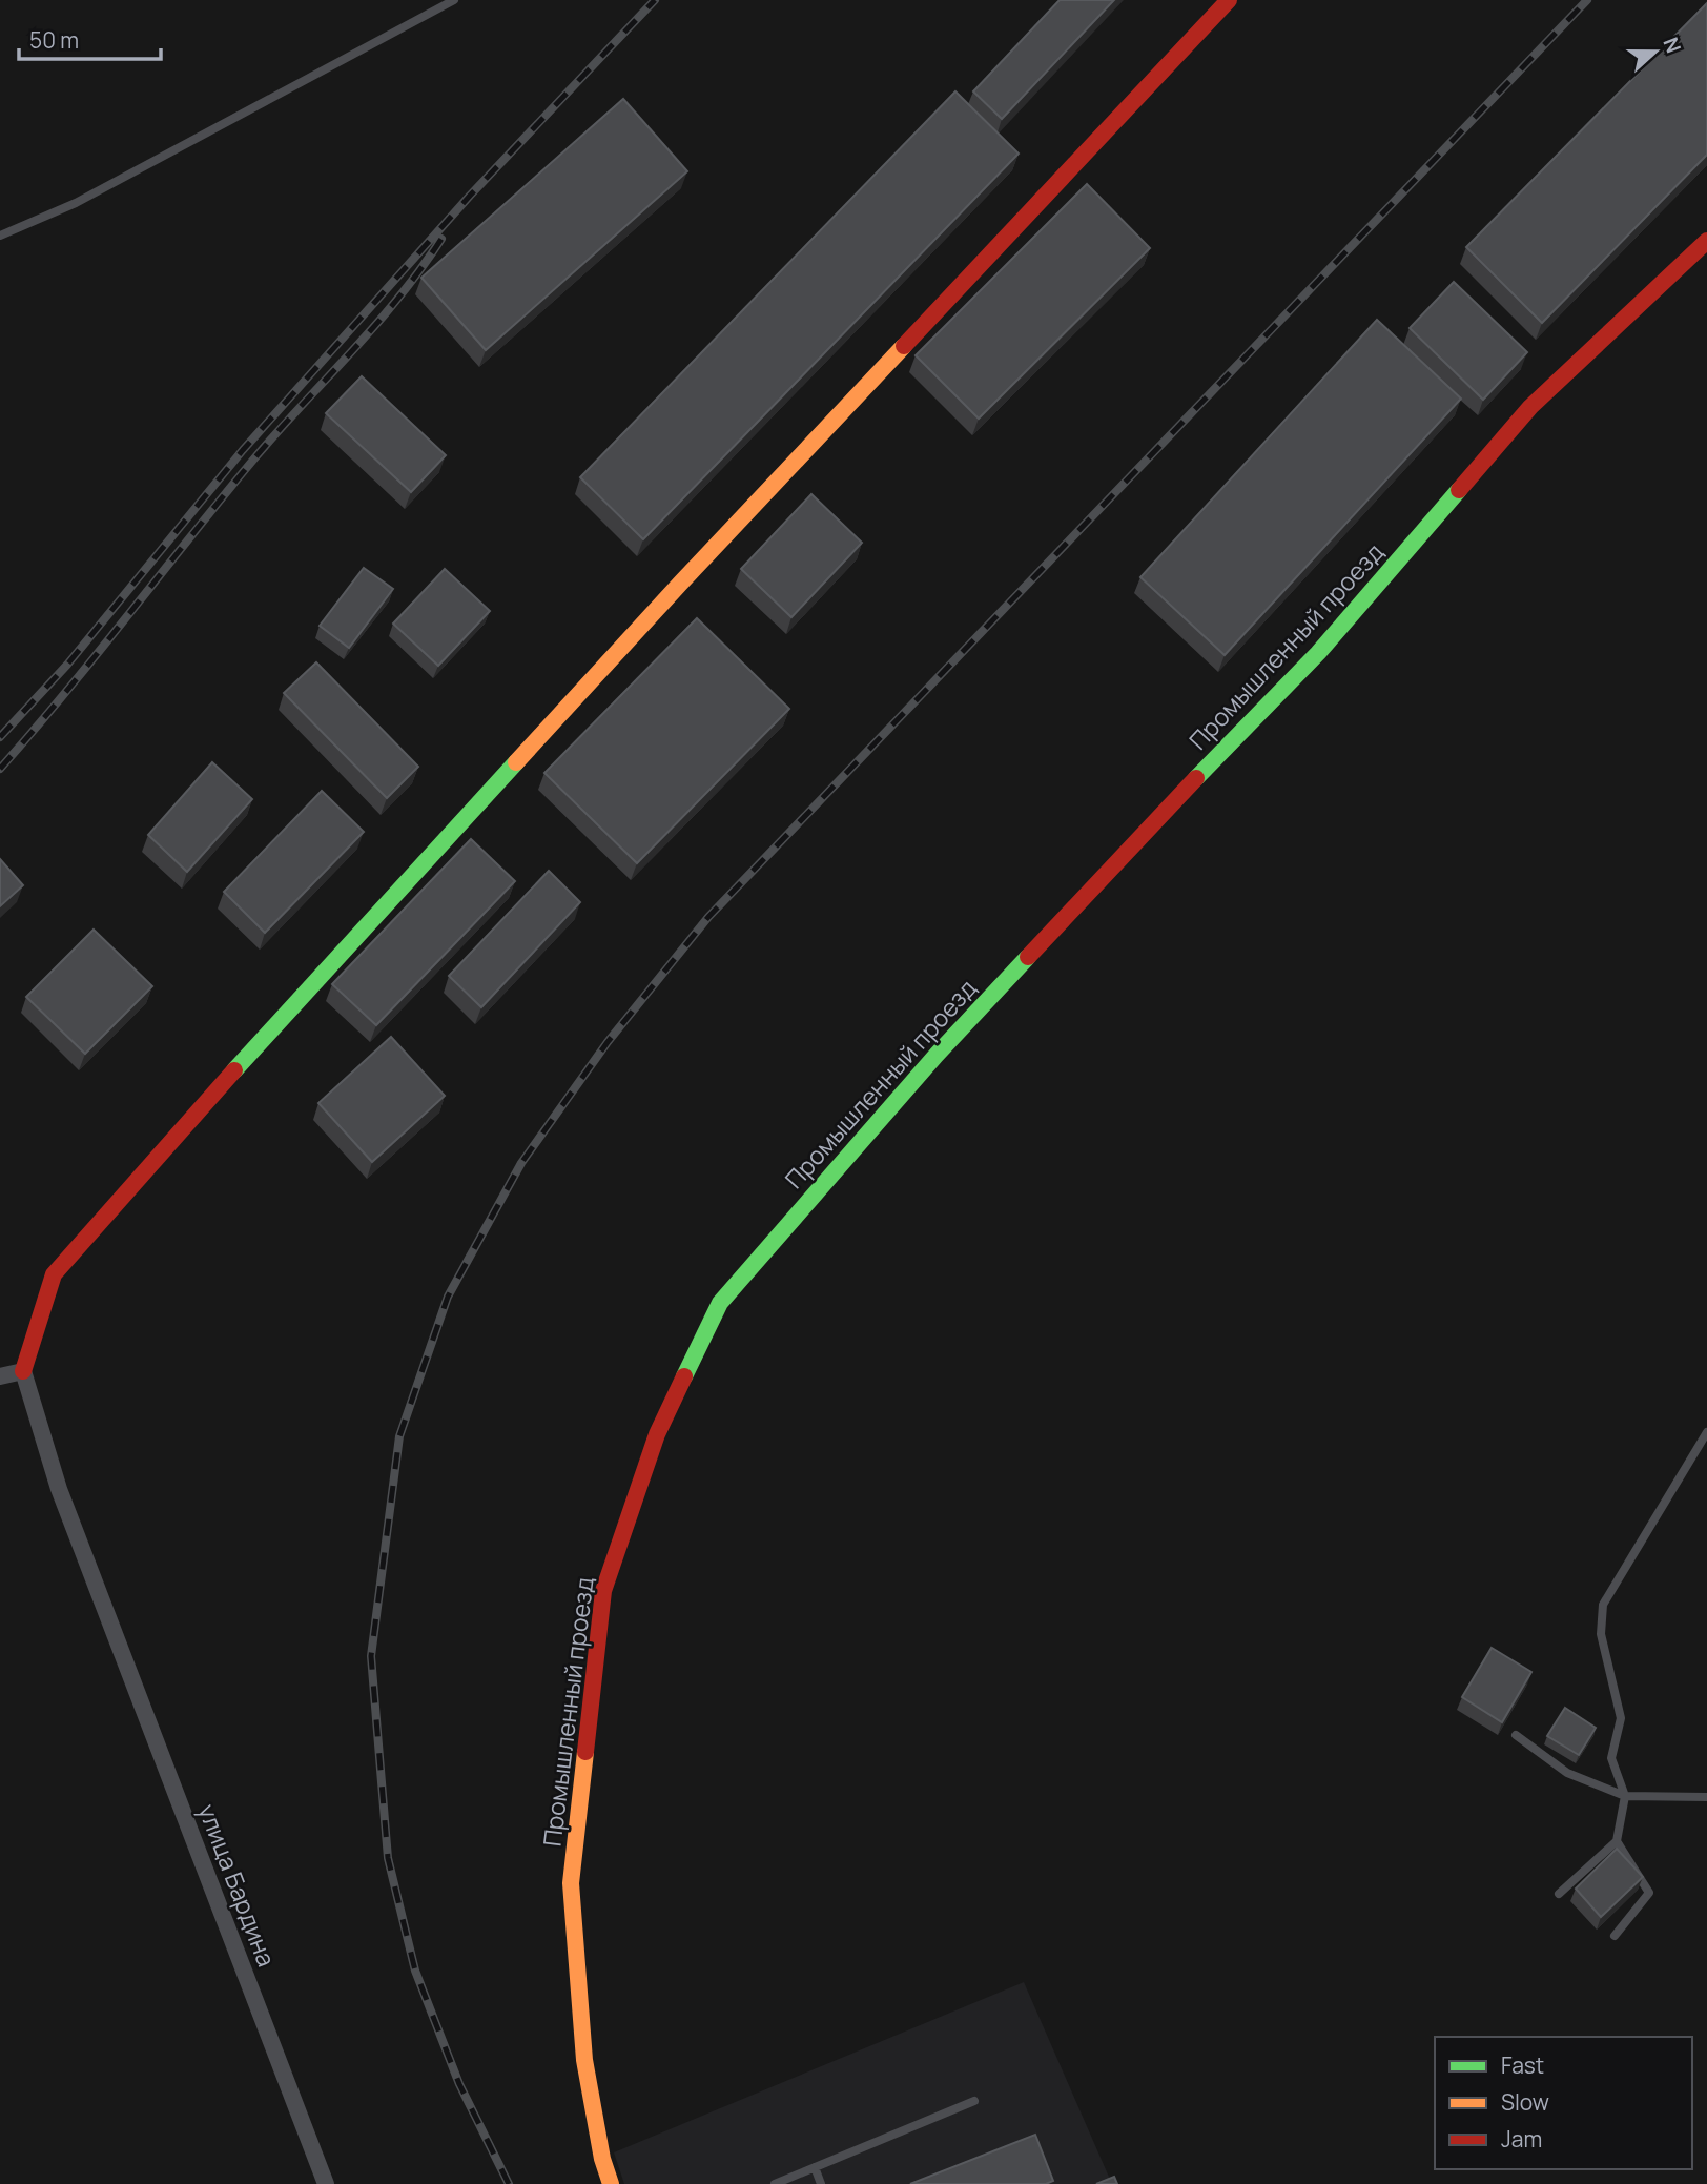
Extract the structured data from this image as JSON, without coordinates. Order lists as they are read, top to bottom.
{
  "streets": {
    "street": ["Промышленный проезд", "улица Бардина"]
  },
  "legend": ["Fast", "Slow", "Jam"],
  "scale_bar": "50 m",
  "north": "right"
}
